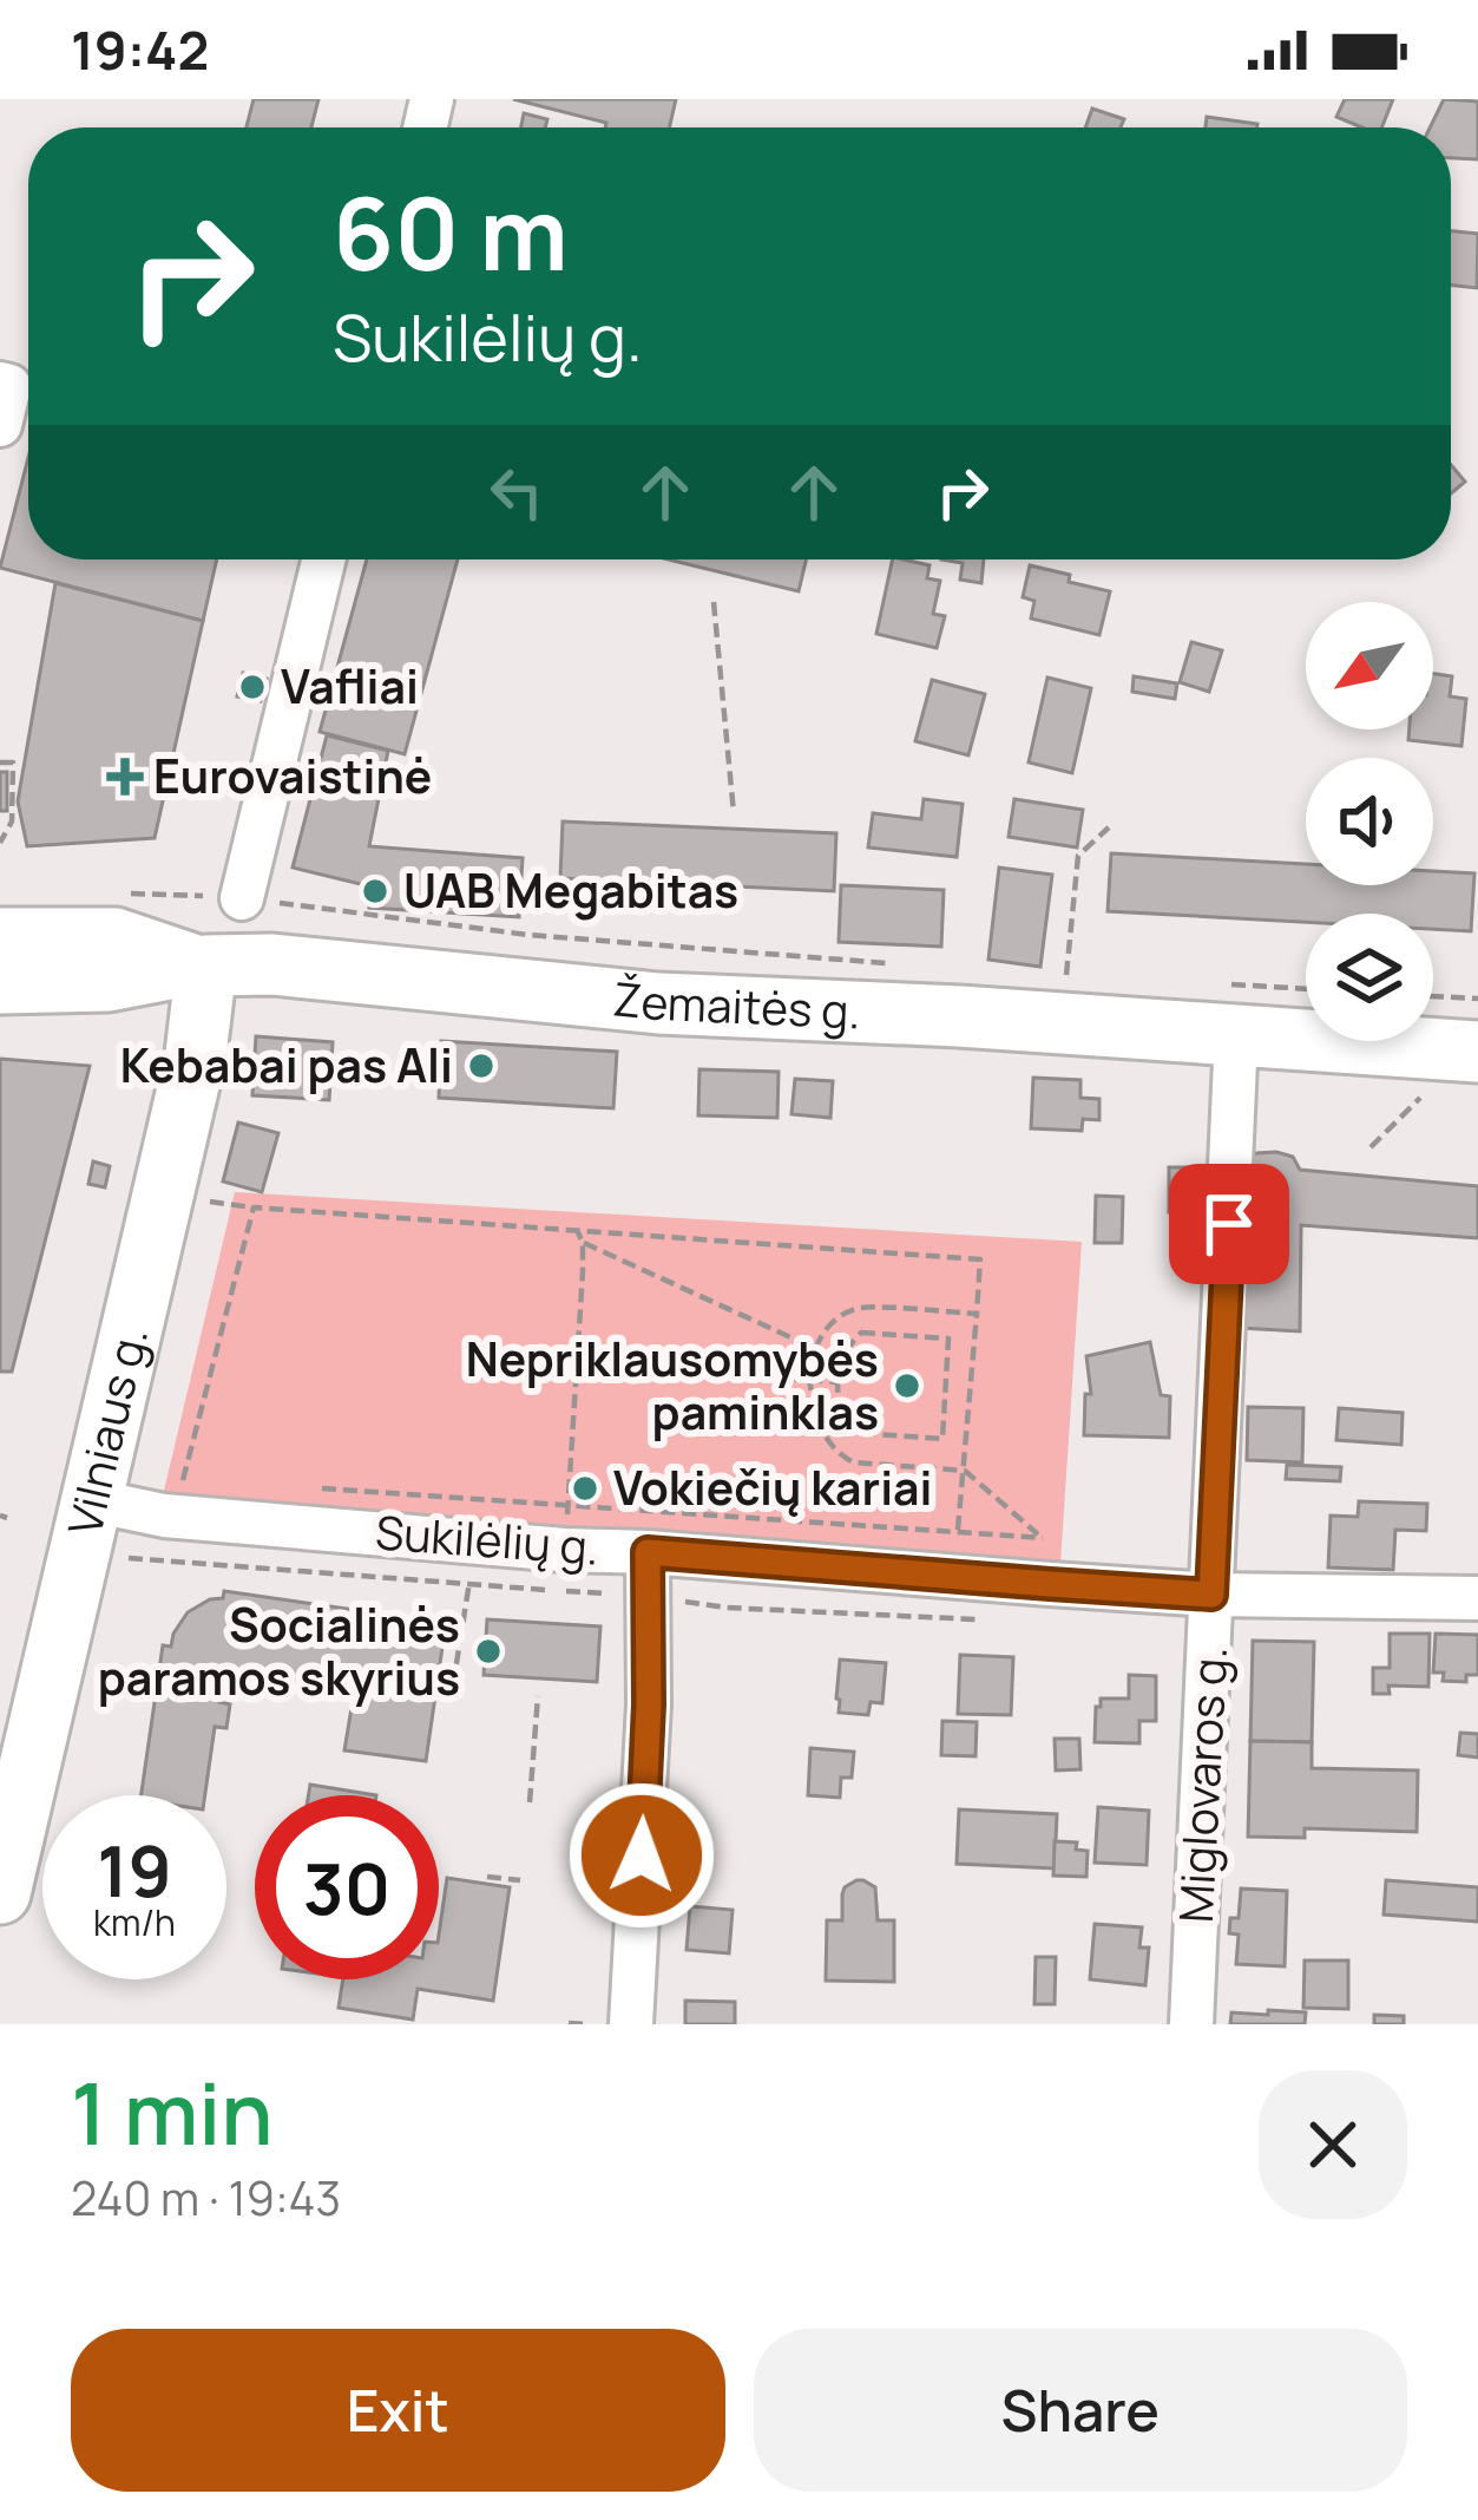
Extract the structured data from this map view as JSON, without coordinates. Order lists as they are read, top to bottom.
{
  "streets": {
    "highway": ["Žemaitės g.", "Vilniaus g."],
    "street": ["Sukilėlių g.", "Miglovaros g."]
  },
  "crossings": [
    ["Žemaitės g.", "Vilniaus g."],
    ["Žemaitės g.", "Miglovaros g."],
    ["Vilniaus g.", "Sukilėlių g."],
    ["Sukilėlių g.", "Miglovaros g."]
  ],
  "places": {
    "other": [
      "Vafliai",
      "UAB Megabitas",
      "Kebabai pas Ali",
      "Nepriklausomybės paminklas",
      "Vokiečių kariai",
      "Socialinės paramos skyrius"
    ],
    "health": ["Eurovaistinė"]
  },
  "north": "bottom left",
  "page": {
    "status": "19:42",
    "turn": ["60 m", "Sukilėlių g."],
    "speed": "19 km/h",
    "limit": "30",
    "heading": ["1 min", "240 m · 19:43"],
    "buttons": ["Exit", "Share"]
  }
}
